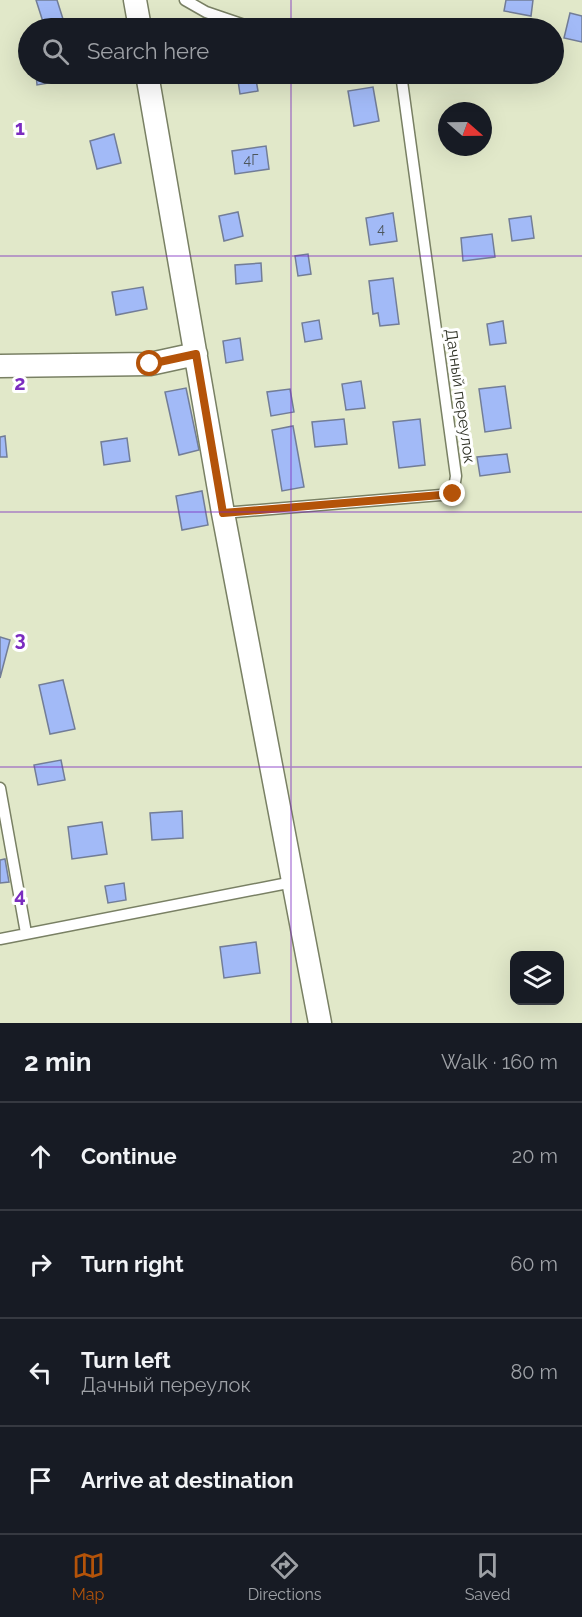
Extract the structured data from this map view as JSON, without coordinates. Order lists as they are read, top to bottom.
{
  "streets": {
    "lane": ["Дачный переулок"]
  },
  "house_numbers": ["4Г", "4"],
  "north": "right",
  "page": {
    "search": "Search here",
    "heading": ["2 min", "Walk · 160 m"],
    "list": [
      ["Continue", "20 m"],
      ["Turn right", "60 m"],
      ["Turn left", "Дачный переулок", "80 m"],
      "Arrive at destination"
    ],
    "nav": ["Map", "Directions", "Saved"]
  },
  "grid": {
    "rows": [
      "1",
      "2",
      "3",
      "4"
    ]
  }
}
